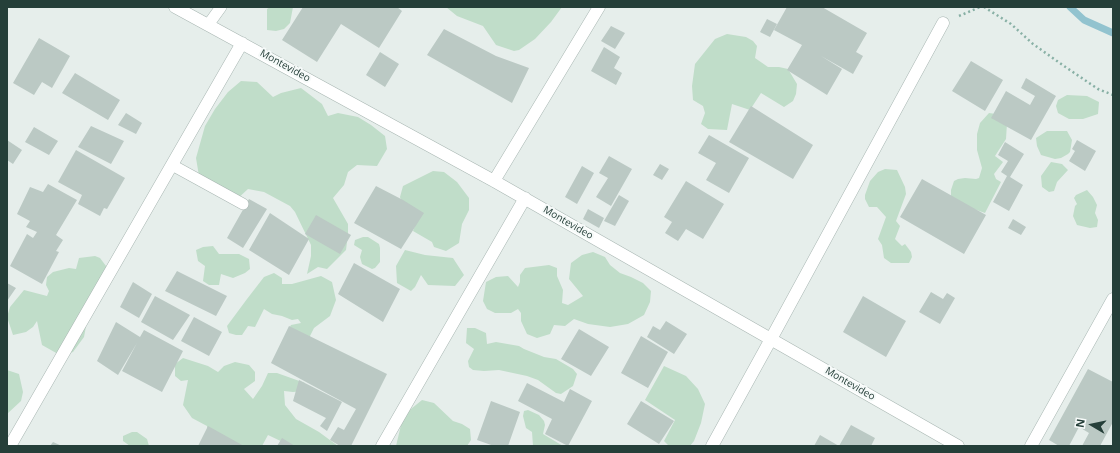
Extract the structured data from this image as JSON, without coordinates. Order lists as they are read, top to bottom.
{
  "streets": {
    "street": ["Montevideo"]
  },
  "north": "left"
}
